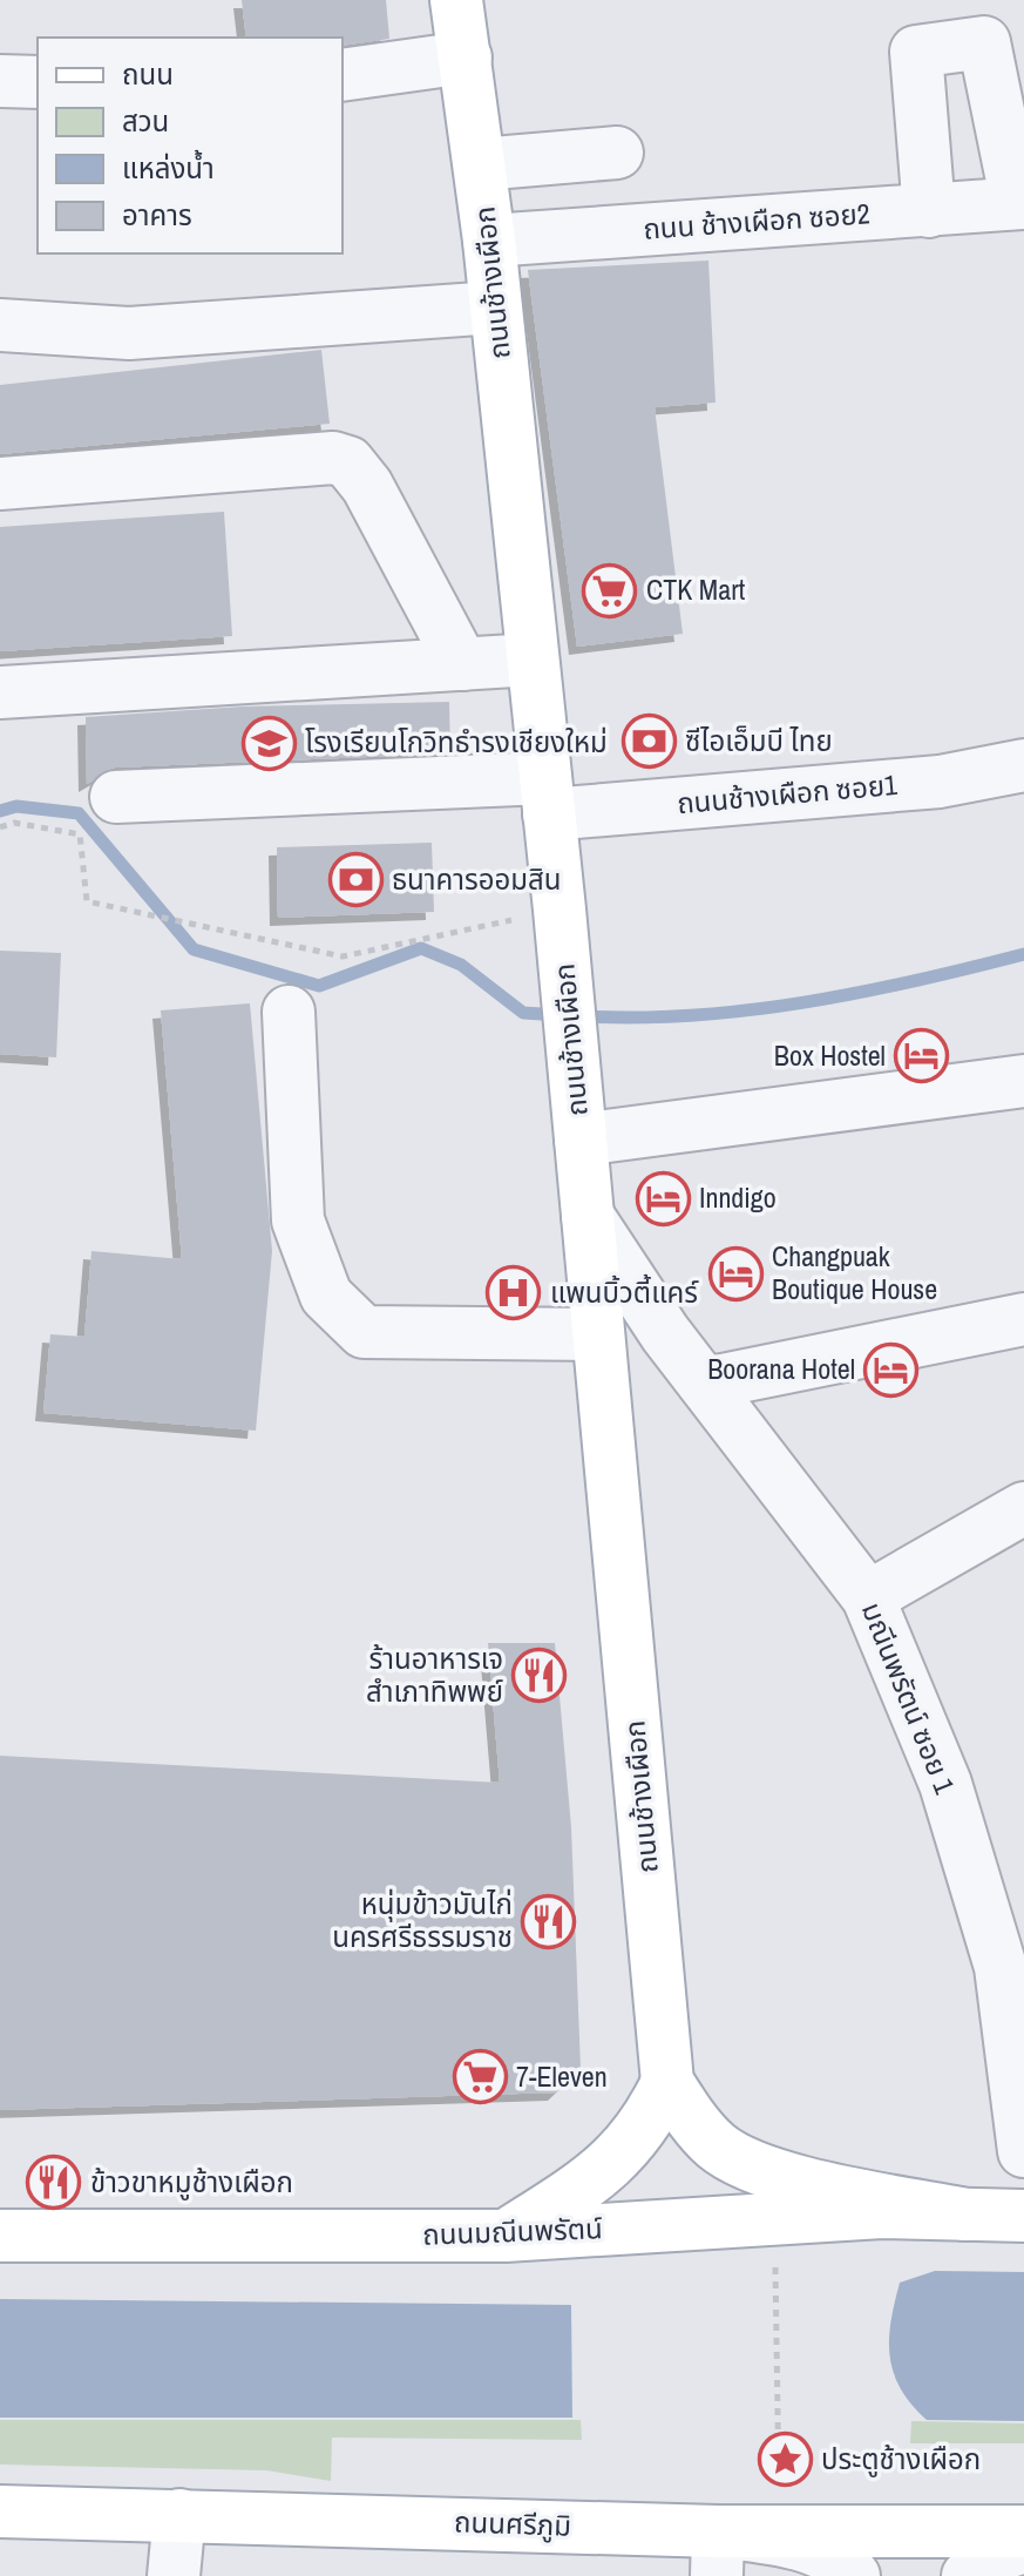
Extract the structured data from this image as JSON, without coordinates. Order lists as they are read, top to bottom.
{
  "streets": {
    "main road": ["ถนนช้างเผือก", "ถนนมณีนพรัตน์", "ถนนศรีภูมิ"],
    "street": ["ถนน ช้างเผือก ซอย2", "ถนนช้างเผือก ซอย1", "มณีนพรัตน์ ซอย 1"]
  },
  "crossings": [
    ["ถนน ช้างเผือก ซอย2", "ถนนช้างเผือก"],
    ["ถนนช้างเผือก", "ถนนช้างเผือก ซอย1"],
    ["ถนนช้างเผือก", "มณีนพรัตน์ ซอย 1"],
    ["ถนนช้างเผือก", "ถนนมณีนพรัตน์"]
  ],
  "places": {
    "supermarket": ["CTK Mart", "7-Eleven"],
    "bank": ["ซีไอเอ็มบี ไทย", "ธนาคารออมสิน"],
    "school or university": ["โรงเรียนโกวิทธำรงเชียงใหม่"],
    "hotel": [
      "Box Hostel",
      "Inndigo",
      "Changpuak Boutique House",
      "Boorana Hotel"
    ],
    "hospital": ["แพนบิ้วตี้แคร์"],
    "restaurant": ["ร้านอาหารเจ สำเภาทิพพย์", "หนุ่มข้าวมันไก่ นครศรีธรรมราช", "ข้าวขาหมูช้างเผือก"],
    "place": ["ประตูช้างเผือก"]
  },
  "legend": [
    "ถนน",
    "สวน",
    "แหล่งน้ำ",
    "อาคาร"
  ]
}
